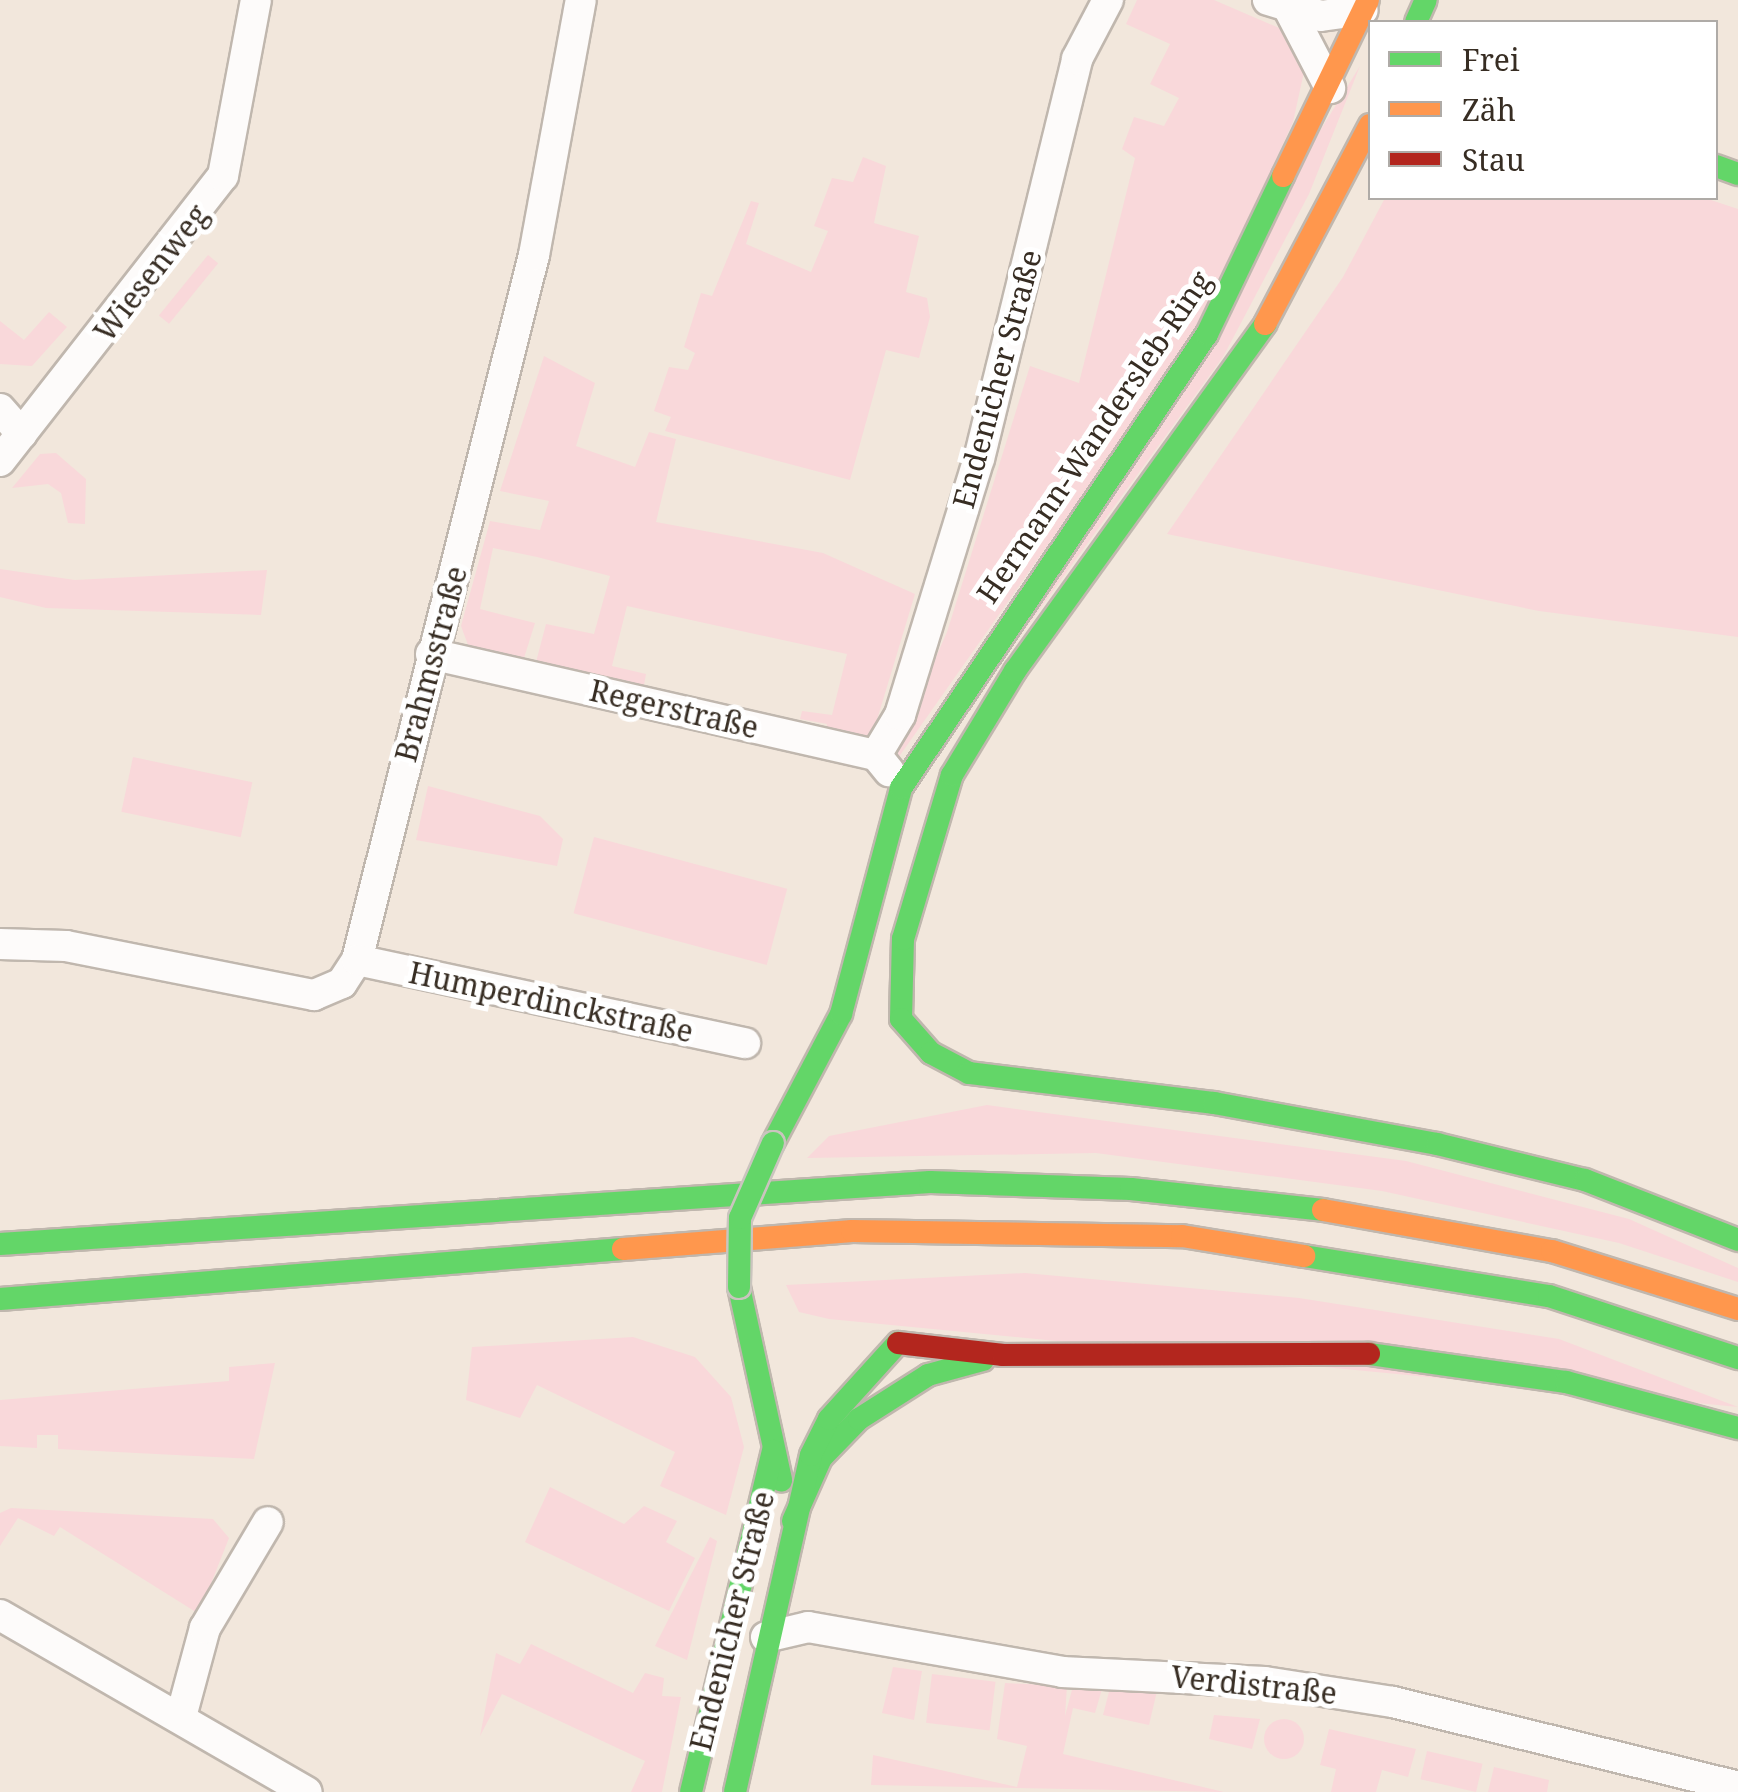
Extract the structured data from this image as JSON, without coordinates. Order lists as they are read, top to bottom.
{
  "streets": {
    "main road": ["Endenicher Straße", "Hermann-Wandersleb-Ring"],
    "street": [
      "Wiesenweg",
      "Brahmsstraße",
      "Regerstraße",
      "Humperdinckstraße",
      "Verdistraße"
    ]
  },
  "crossings": [
    ["Endenicher Straße", "Hermann-Wandersleb-Ring"],
    ["Endenicher Straße", "Regerstraße"],
    ["Endenicher Straße", "Verdistraße"],
    ["Brahmsstraße", "Regerstraße"],
    ["Brahmsstraße", "Humperdinckstraße"]
  ],
  "legend": ["Frei", "Zäh", "Stau"]
}
